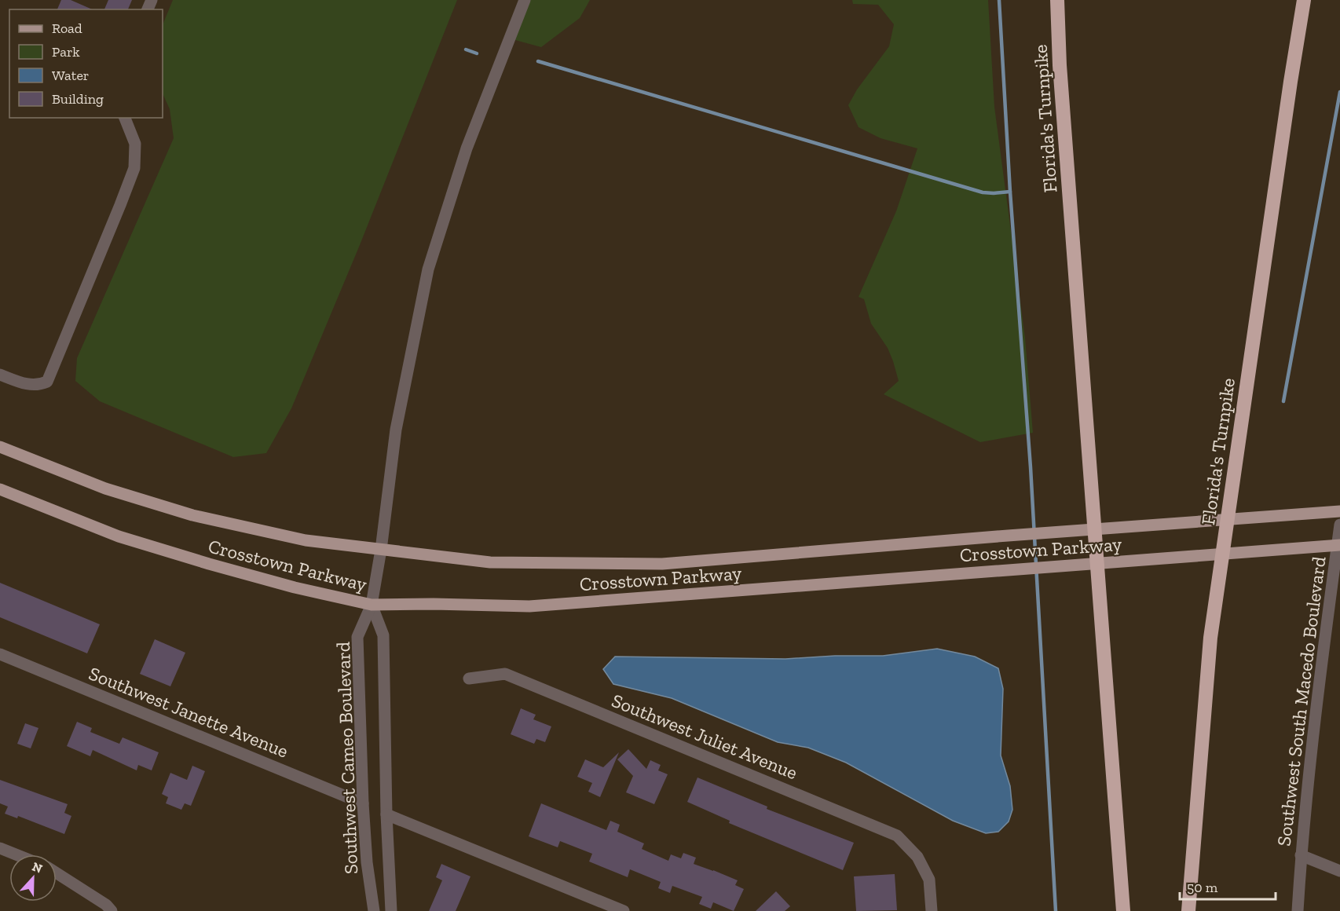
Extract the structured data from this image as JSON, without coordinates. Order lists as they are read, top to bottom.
{
  "streets": {
    "highway": ["Florida's Turnpike"],
    "main road": ["Crosstown Parkway"],
    "street": [
      "Southwest South Macedo Boulevard",
      "Southwest Janette Avenue",
      "Southwest Juliet Avenue",
      "Southwest Cameo Boulevard"
    ]
  },
  "crossings": [
    ["Crosstown Parkway", "Southwest Cameo Boulevard"],
    ["Southwest Janette Avenue", "Southwest Cameo Boulevard"]
  ],
  "legend": [
    "Road",
    "Park",
    "Water",
    "Building"
  ],
  "scale_bar": "50 m",
  "north": "top"
}
